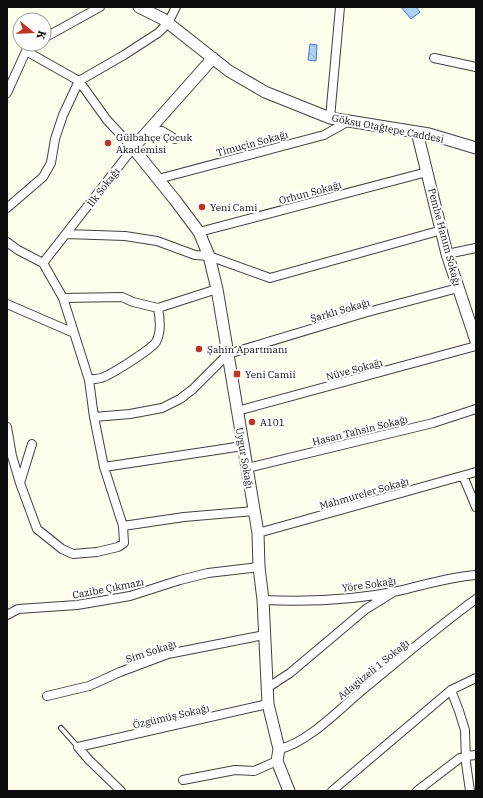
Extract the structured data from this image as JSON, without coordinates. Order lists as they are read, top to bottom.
{
  "streets": {
    "street": [
      "Göksu Otağtepe Caddesi",
      "Timuçin Sokağı",
      "İlk Sokağı",
      "Orhun Sokağı",
      "Pembe Hanım Sokağı",
      "Şarklı Sokağı",
      "Nüve Sokağı",
      "Hasan Tahsin Sokağı",
      "Uygur Sokağı",
      "Mahmureler Sokağı",
      "Yöre Sokağı",
      "Cazibe Çıkmazı",
      "Sim Sokağı",
      "Adagüzeli 1 Sokaḡı",
      "Özgümüş Sokağı"
    ]
  },
  "crossings": [
    ["Göksu Otağtepe Caddesi", "Timuçin Sokağı"],
    ["Göksu Otağtepe Caddesi", "İlk Sokağı"],
    ["Göksu Otağtepe Caddesi", "Pembe Hanım Sokağı"],
    ["Timuçin Sokağı", "Uygur Sokağı"],
    ["İlk Sokağı", "Uygur Sokağı"],
    ["Orhun Sokağı", "Pembe Hanım Sokağı"],
    ["Orhun Sokağı", "Uygur Sokağı"],
    ["Pembe Hanım Sokağı", "Şarklı Sokağı"],
    ["Şarklı Sokağı", "Uygur Sokağı"],
    ["Nüve Sokağı", "Uygur Sokağı"],
    ["Hasan Tahsin Sokağı", "Uygur Sokağı"],
    ["Uygur Sokağı", "Mahmureler Sokağı"],
    ["Uygur Sokağı", "Yöre Sokağı"],
    ["Uygur Sokağı", "Cazibe Çıkmazı"],
    ["Uygur Sokağı", "Sim Sokağı"],
    ["Uygur Sokağı", "Adagüzeli 1 Sokaḡı"],
    ["Uygur Sokağı", "Özgümüş Sokağı"]
  ],
  "places": {
    "other": [
      "Gülbahçe Çocuk Akademisi",
      "Yeni Cami",
      "Şahin Apartmanı",
      "A101"
    ],
    "transit": ["Yeni Camii"]
  },
  "north": "right"
}
